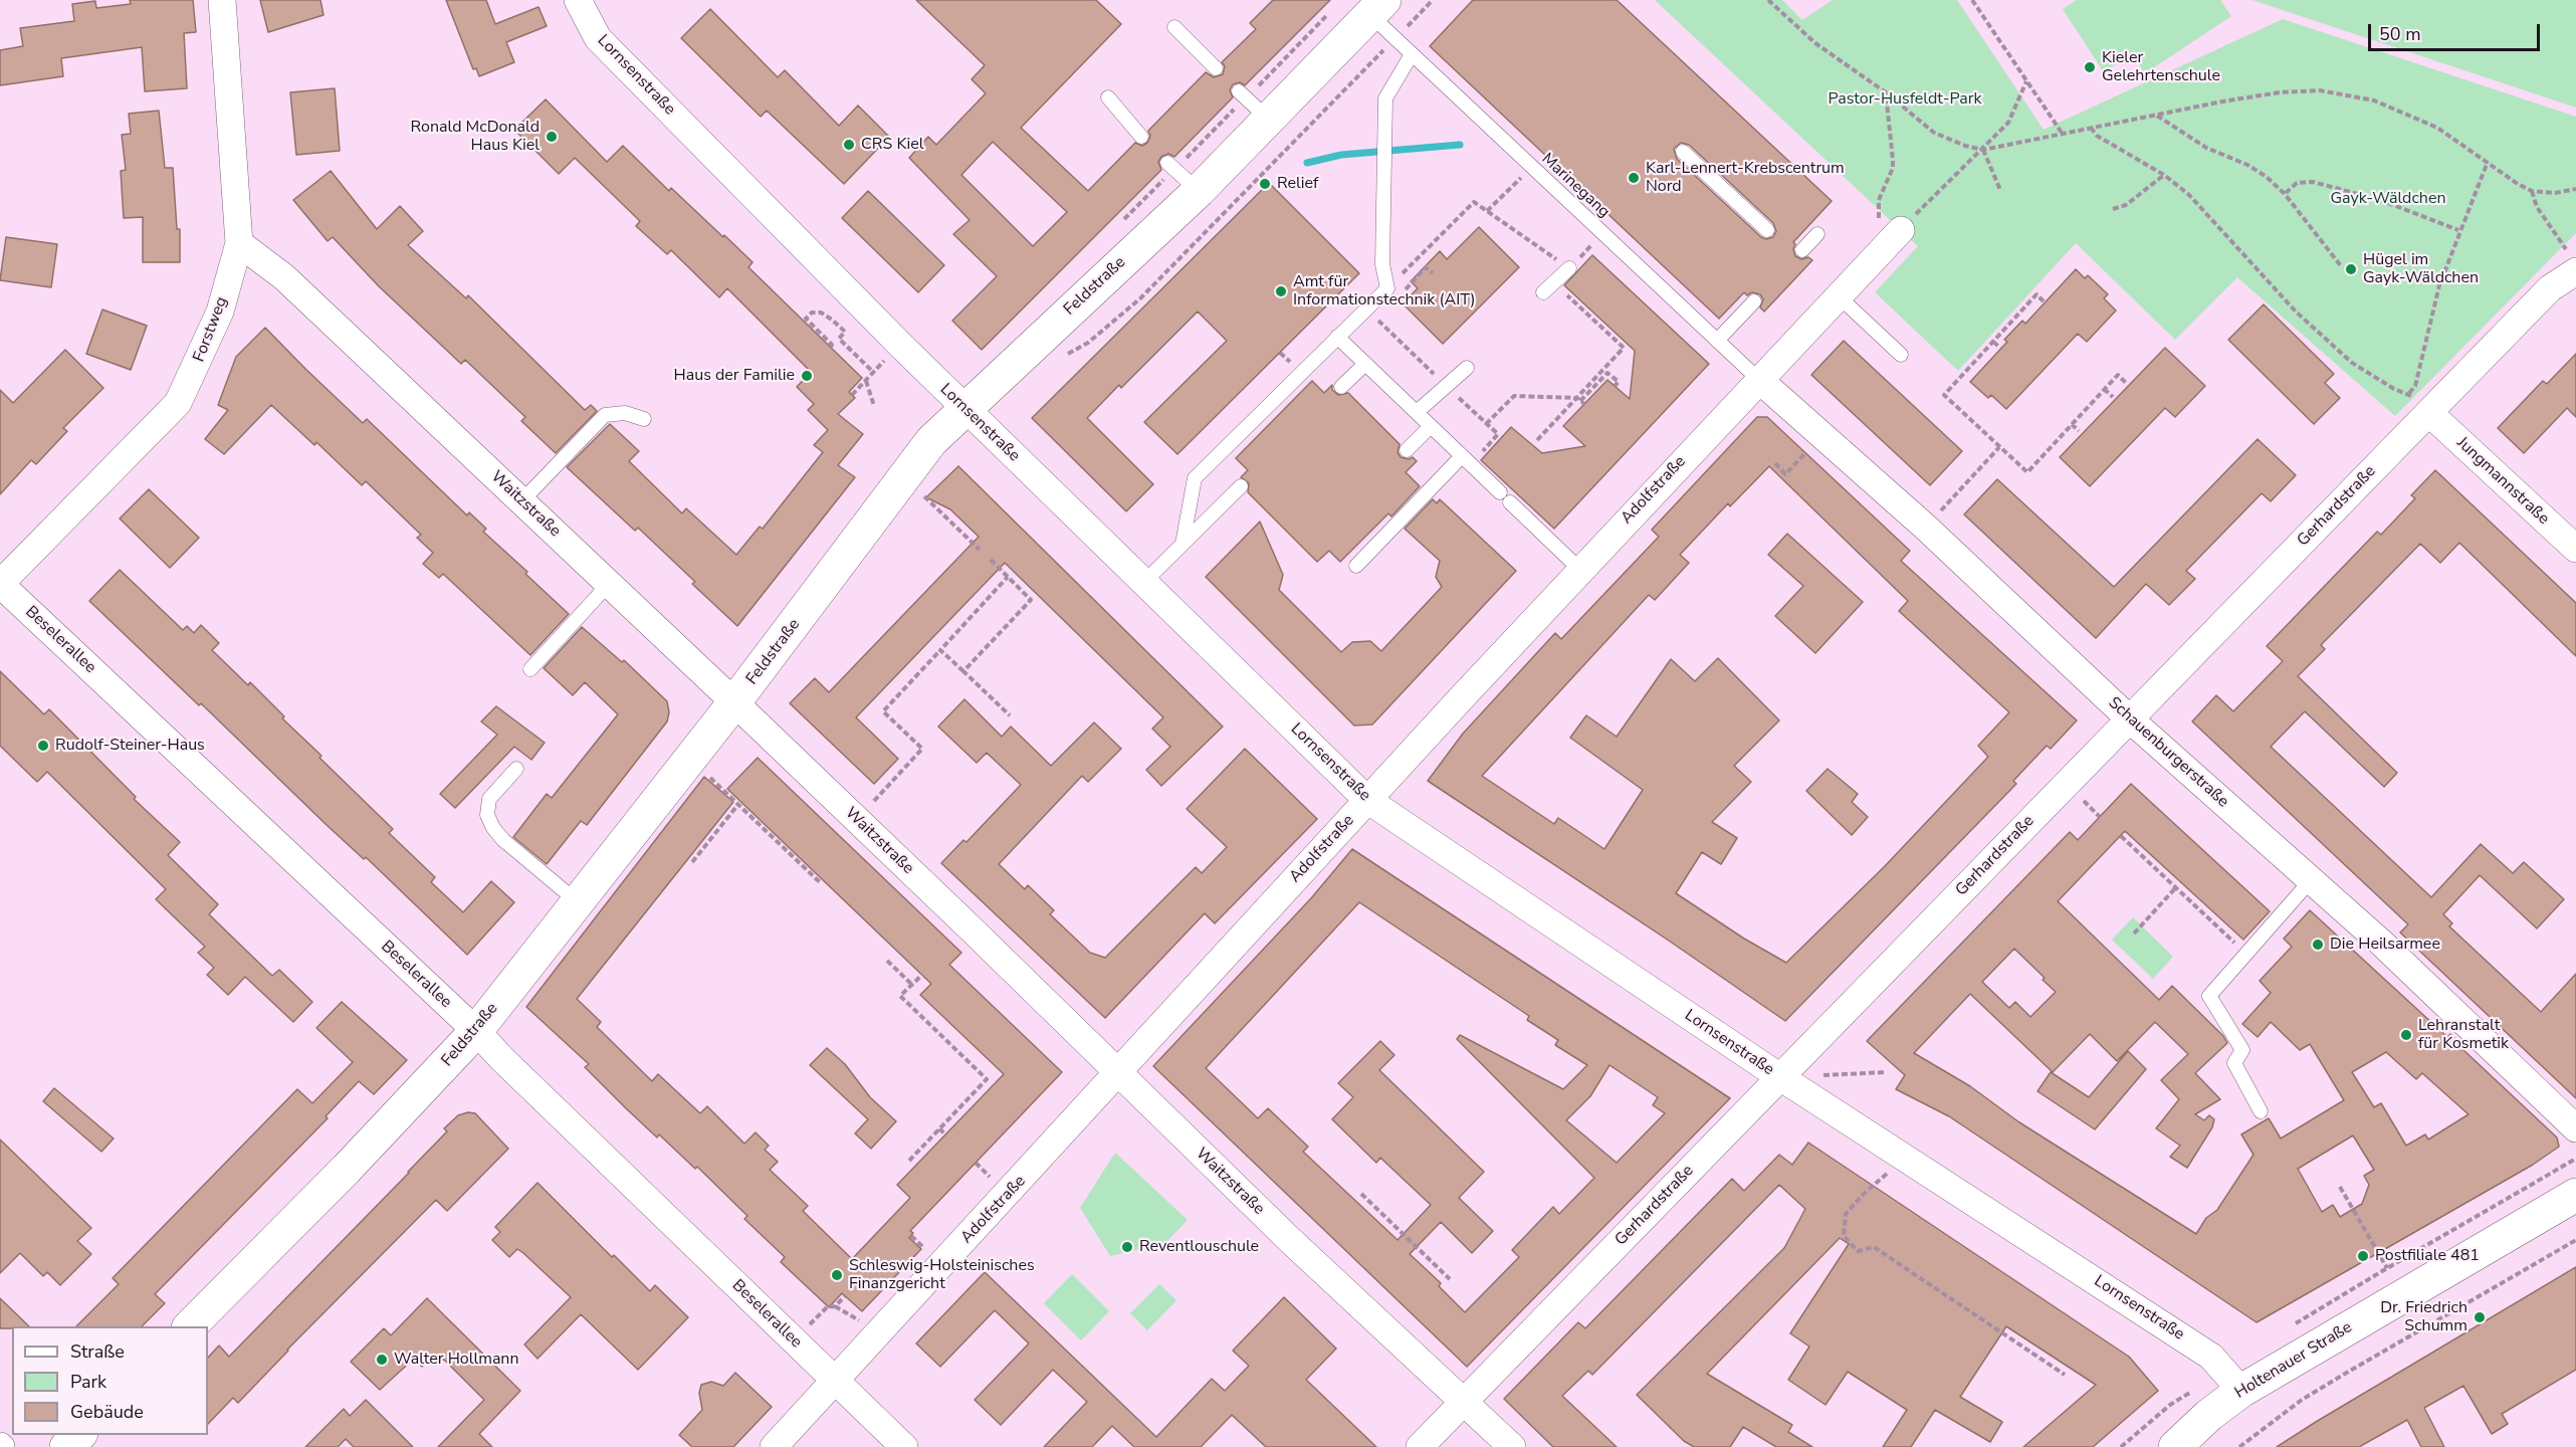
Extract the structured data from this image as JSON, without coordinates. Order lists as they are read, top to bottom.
{
  "streets": {
    "street": [
      "Lornsenstraße",
      "Feldstraße",
      "Forstweg",
      "Jungmannstraße",
      "Adolfstraße",
      "Waitzstraße",
      "Gerhardstraße",
      "Beselerallee",
      "Schauenburgerstraße",
      "Holtenauer Straße"
    ],
    "lane": ["Marinegang"]
  },
  "crossings": [
    ["Lornsenstraße", "Feldstraße"],
    ["Lornsenstraße", "Adolfstraße"],
    ["Lornsenstraße", "Gerhardstraße"],
    ["Lornsenstraße", "Holtenauer Straße"],
    ["Marinegang", "Feldstraße"],
    ["Marinegang", "Adolfstraße"],
    ["Marinegang", "Schauenburgerstraße"],
    ["Feldstraße", "Waitzstraße"],
    ["Feldstraße", "Beselerallee"],
    ["Forstweg", "Waitzstraße"],
    ["Forstweg", "Beselerallee"],
    ["Jungmannstraße", "Gerhardstraße"],
    ["Adolfstraße", "Waitzstraße"],
    ["Adolfstraße", "Beselerallee"],
    ["Adolfstraße", "Schauenburgerstraße"],
    ["Waitzstraße", "Gerhardstraße"],
    ["Gerhardstraße", "Schauenburgerstraße"]
  ],
  "parks": ["Pastor-Husfeldt-Park", "Gayk-Wäldchen"],
  "places": [
    "Kieler Gelehrtenschule",
    "Ronald McDonald Haus Kiel",
    "CRS Kiel",
    "Karl-Lennert-Krebscentrum Nord",
    "Relief",
    "Hügel im Gayk-Wäldchen",
    "Amt für Informationstechnik (AIT)",
    "Haus der Familie",
    "Rudolf-Steiner-Haus",
    "Die Heilsarmee",
    "Lehranstalt für Kosmetik",
    "Reventlouschule",
    "Postfiliale 481",
    "Schleswig-Holsteinisches Finanzgericht",
    "Dr. Friedrich Schumm",
    "Walter Hollmann"
  ],
  "legend": ["Straße", "Park", "Gebäude"],
  "scale_bar": "50 m"
}
